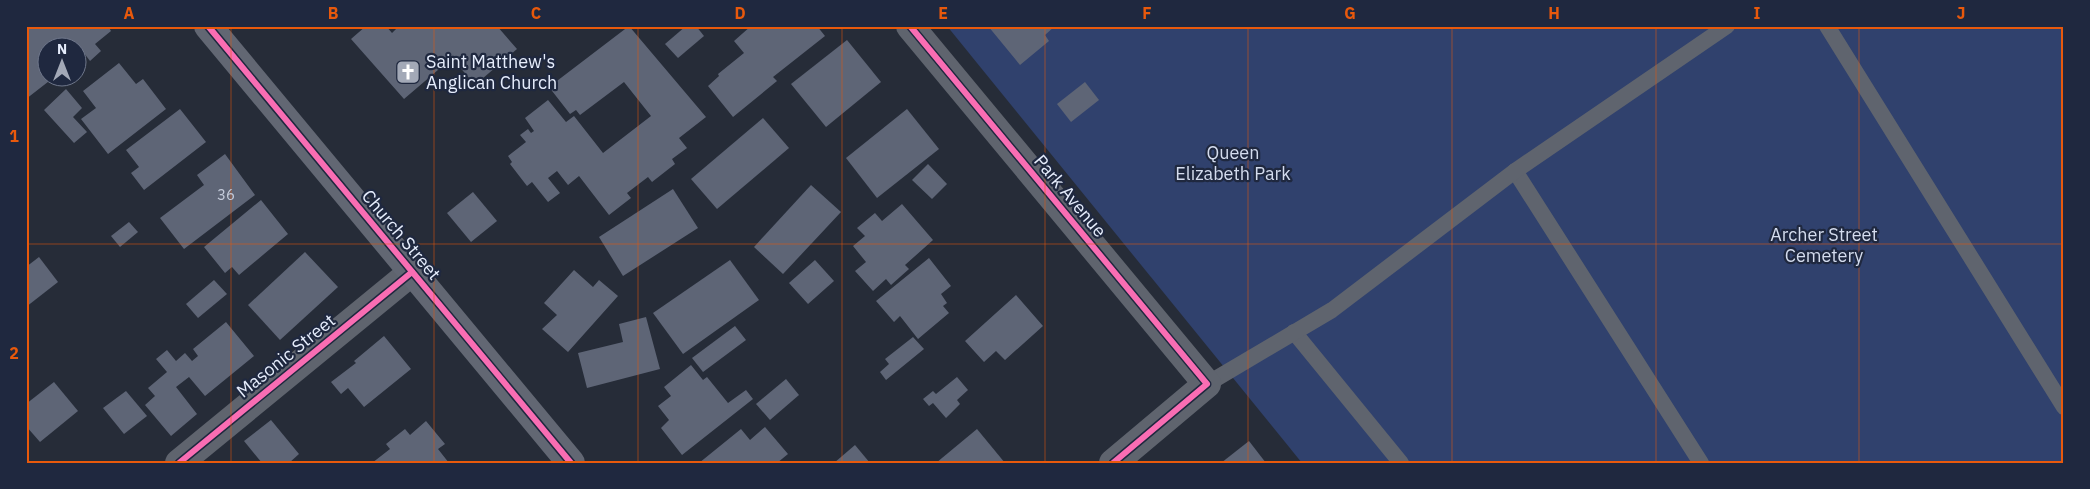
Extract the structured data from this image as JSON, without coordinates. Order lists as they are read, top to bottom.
{
  "streets": {
    "street": ["Park Avenue", "Church Street", "Masonic Street"]
  },
  "crossings": [
    ["Church Street", "Masonic Street"]
  ],
  "parks": ["Queen Elizabeth Park", "Archer Street Cemetery"],
  "places": {
    "church": ["Saint Matthew's Anglican Church"]
  },
  "house_numbers": ["36"],
  "north": "top",
  "grid": {
    "columns": [
      "A",
      "B",
      "C",
      "D",
      "E",
      "F",
      "G",
      "H",
      "I",
      "J"
    ],
    "rows": ["1", "2"]
  }
}
